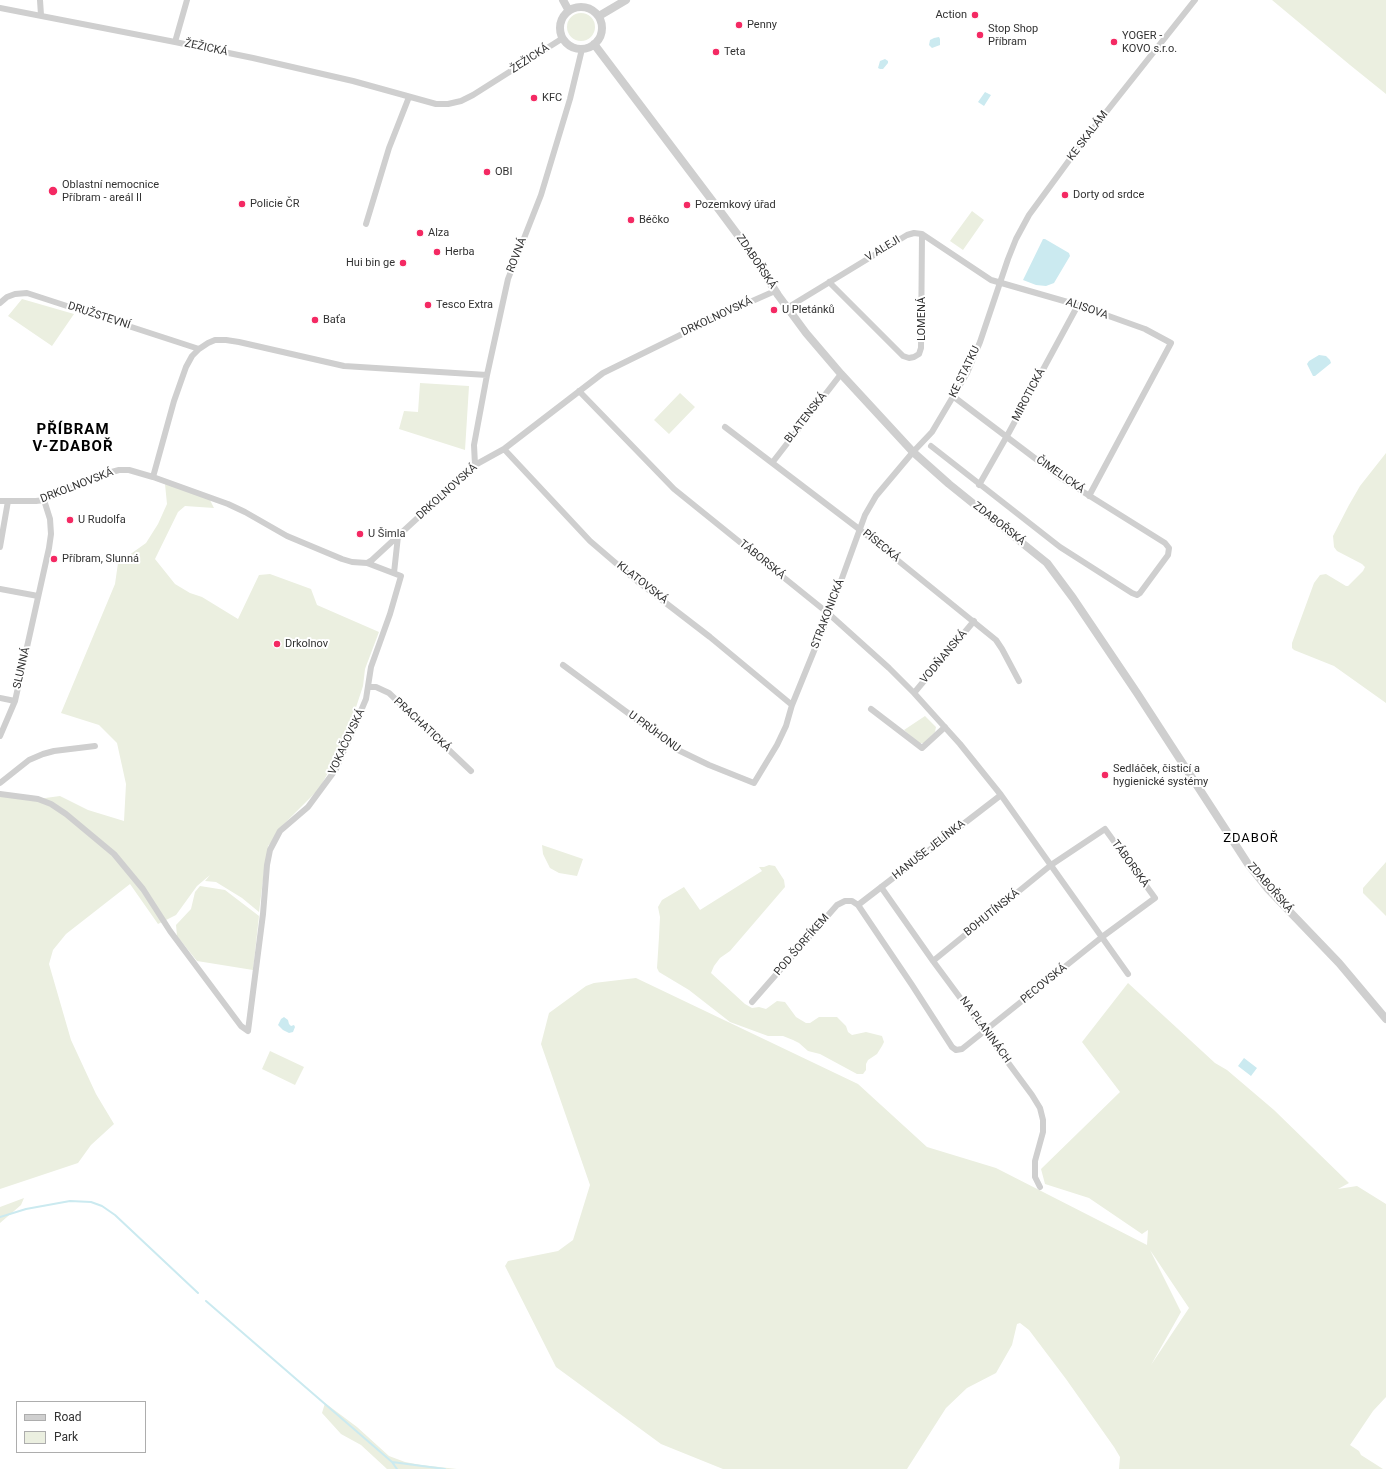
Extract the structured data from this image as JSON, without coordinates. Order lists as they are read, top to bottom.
{
  "streets": {
    "street": [
      "ŽEŽICKÁ",
      "KE SKALÁM",
      "V ALEJI",
      "ROVNÁ",
      "ZDABOŘSKÁ",
      "ALISOVA",
      "DRUŽSTEVNÍ",
      "DRKOLNOVSKÁ",
      "LOMENÁ",
      "KE STATKU",
      "MIROTICKÁ",
      "BLATENSKÁ",
      "ČIMELICKÁ",
      "PÍSECKÁ",
      "TÁBORSKÁ",
      "KLATOVSKÁ",
      "STRAKONICKÁ",
      "VODŇANSKÁ",
      "SLUNNÁ",
      "PRACHATICKÁ",
      "U PRŮHONU",
      "VOKAČOVSKÁ",
      "HANUŠE JELÍNKA",
      "BOHUTÍNSKÁ",
      "POD ŠORFÍKEM",
      "PECOVSKÁ",
      "NA PLANINÁCH"
    ]
  },
  "crossings": [
    ["ŽEŽICKÁ", "ROVNÁ"],
    ["ŽEŽICKÁ", "ZDABOŘSKÁ"],
    ["KE SKALÁM", "ALISOVA"],
    ["KE SKALÁM", "KE STATKU"],
    ["V ALEJI", "ZDABOŘSKÁ"],
    ["V ALEJI", "LOMENÁ"],
    ["ROVNÁ", "ZDABOŘSKÁ"],
    ["ROVNÁ", "DRKOLNOVSKÁ"],
    ["ZDABOŘSKÁ", "DRKOLNOVSKÁ"],
    ["ZDABOŘSKÁ", "KE STATKU"],
    ["ZDABOŘSKÁ", "MIROTICKÁ"],
    ["ZDABOŘSKÁ", "BLATENSKÁ"],
    ["ZDABOŘSKÁ", "ČIMELICKÁ"],
    ["ZDABOŘSKÁ", "STRAKONICKÁ"],
    ["ALISOVA", "KE STATKU"],
    ["ALISOVA", "MIROTICKÁ"],
    ["ALISOVA", "ČIMELICKÁ"],
    ["DRKOLNOVSKÁ", "TÁBORSKÁ"],
    ["DRKOLNOVSKÁ", "KLATOVSKÁ"],
    ["DRKOLNOVSKÁ", "SLUNNÁ"],
    ["KE STATKU", "ČIMELICKÁ"],
    ["KE STATKU", "STRAKONICKÁ"],
    ["MIROTICKÁ", "ČIMELICKÁ"],
    ["BLATENSKÁ", "PÍSECKÁ"],
    ["PÍSECKÁ", "STRAKONICKÁ"],
    ["PÍSECKÁ", "VODŇANSKÁ"],
    ["TÁBORSKÁ", "STRAKONICKÁ"],
    ["TÁBORSKÁ", "VODŇANSKÁ"],
    ["TÁBORSKÁ", "HANUŠE JELÍNKA"],
    ["TÁBORSKÁ", "BOHUTÍNSKÁ"],
    ["TÁBORSKÁ", "PECOVSKÁ"],
    ["KLATOVSKÁ", "STRAKONICKÁ"],
    ["STRAKONICKÁ", "U PRŮHONU"],
    ["PRACHATICKÁ", "VOKAČOVSKÁ"],
    ["HANUŠE JELÍNKA", "POD ŠORFÍKEM"],
    ["HANUŠE JELÍNKA", "PECOVSKÁ"],
    ["HANUŠE JELÍNKA", "NA PLANINÁCH"],
    ["BOHUTÍNSKÁ", "NA PLANINÁCH"],
    ["POD ŠORFÍKEM", "PECOVSKÁ"],
    ["PECOVSKÁ", "NA PLANINÁCH"]
  ],
  "districts": ["PŘÍBRAM V-ZDABOŘ", "ZDABOŘ"],
  "places": [
    "Action",
    "Penny",
    "Stop Shop Příbram",
    "YOGER - KOVO s.r.o.",
    "Teta",
    "KFC",
    "OBI",
    "Oblastní nemocnice Příbram - areál II",
    "Dorty od srdce",
    "Policie ČR",
    "Pozemkový úřad",
    "Béčko",
    "Alza",
    "Herba",
    "Hui bin ge",
    "Tesco Extra",
    "U Pletánků",
    "Baťa",
    "U Rudolfa",
    "U Šimla",
    "Příbram, Slunná",
    "Drkolnov",
    "Sedláček, čisticí a hygienické systémy"
  ],
  "legend": ["Road", "Park"]
}
